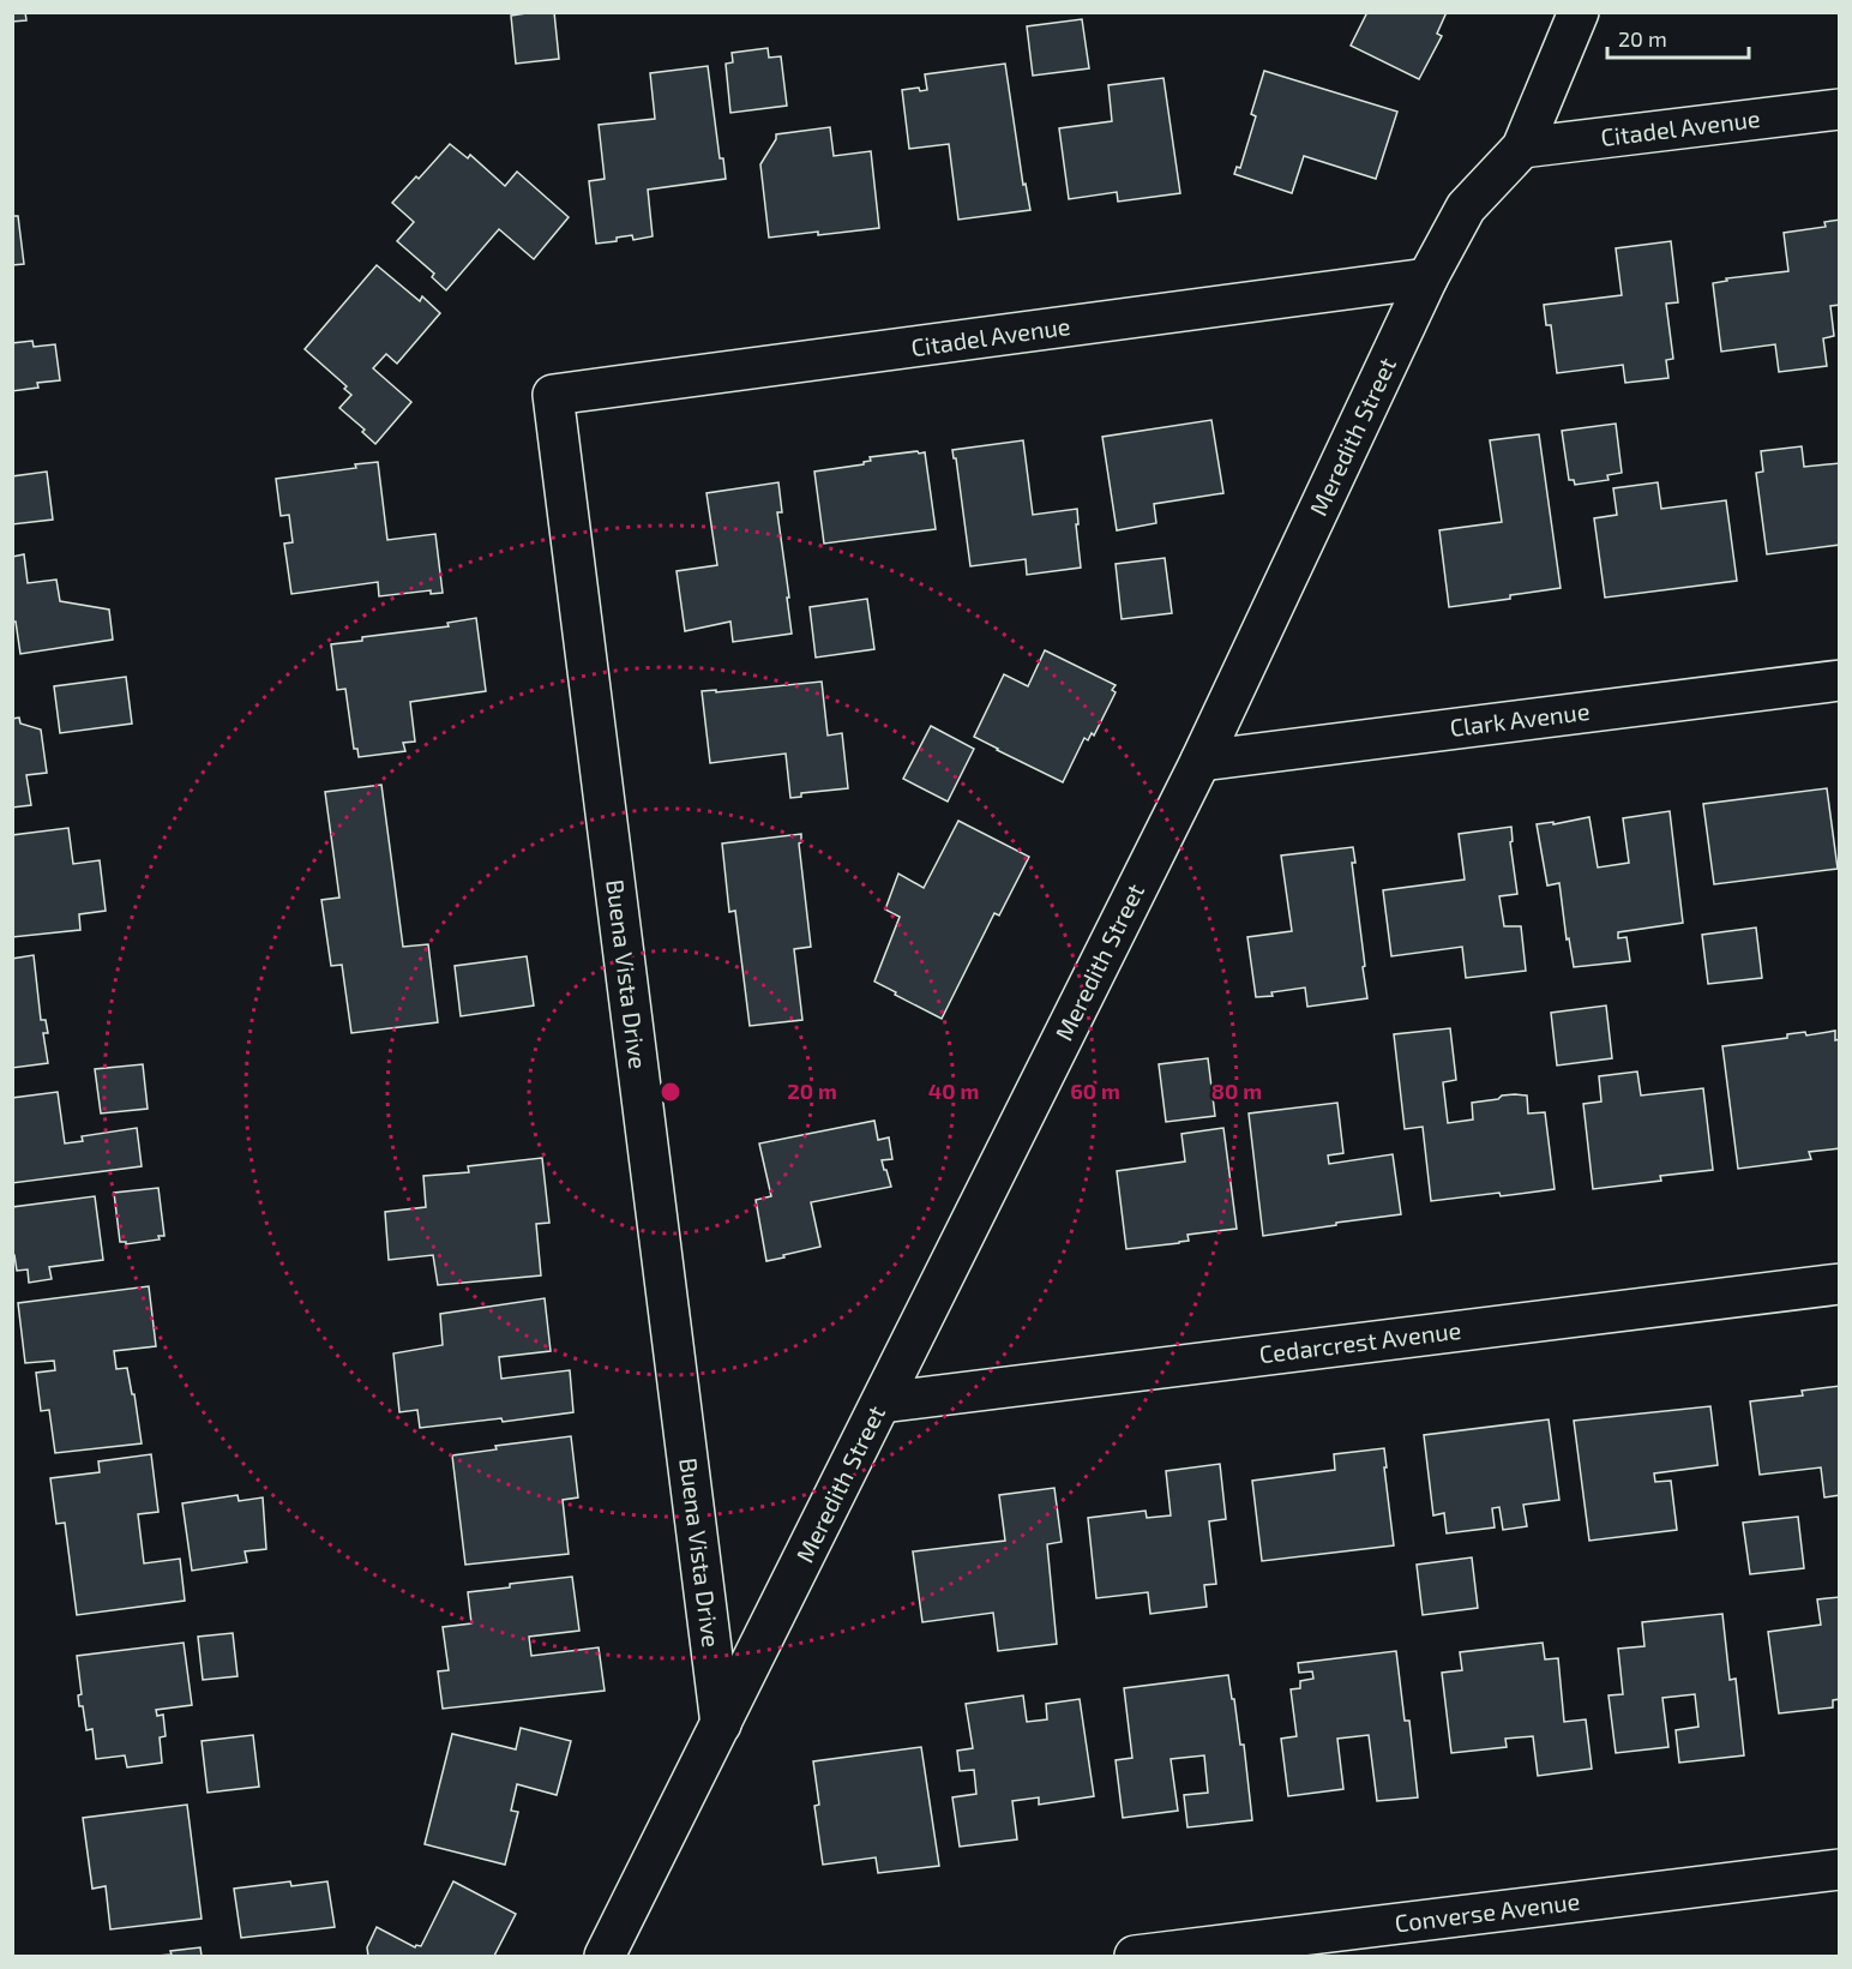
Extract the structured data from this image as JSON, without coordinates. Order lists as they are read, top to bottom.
{
  "streets": {
    "street": [
      "Citadel Avenue",
      "Meredith Street",
      "Clark Avenue",
      "Buena Vista Drive",
      "Cedarcrest Avenue",
      "Converse Avenue"
    ]
  },
  "crossings": [
    ["Citadel Avenue", "Meredith Street"],
    ["Citadel Avenue", "Buena Vista Drive"],
    ["Meredith Street", "Clark Avenue"],
    ["Meredith Street", "Buena Vista Drive"],
    ["Meredith Street", "Cedarcrest Avenue"]
  ],
  "scale_bar": "20 m",
  "rings": [
    "20 m",
    "40 m",
    "60 m",
    "80 m"
  ]
}
